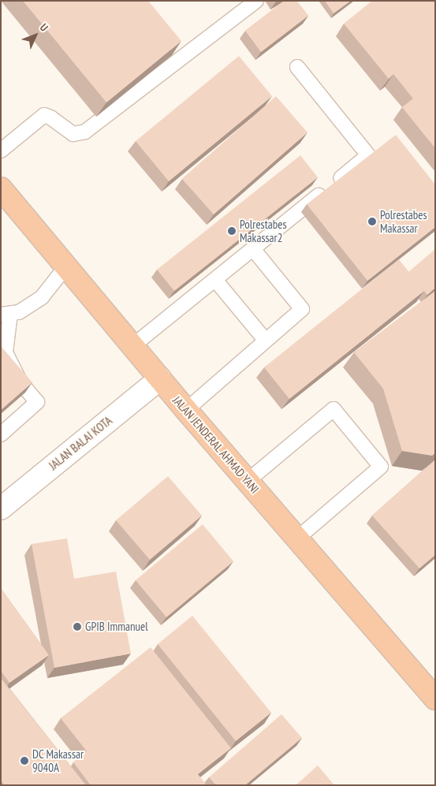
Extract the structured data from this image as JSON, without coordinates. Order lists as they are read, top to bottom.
{
  "streets": {
    "highway": ["JALAN JENDERAL AHMAD YANI"],
    "street": ["JALAN BALAI KOTA"]
  },
  "crossings": [
    ["JALAN BALAI KOTA", "JALAN JENDERAL AHMAD YANI"]
  ],
  "places": [
    "Polrestabes Makassar",
    "Polrestabes Makassar2",
    "GPIB Immanuel",
    "DC Makassar 9040A"
  ],
  "north": "top right"
}
